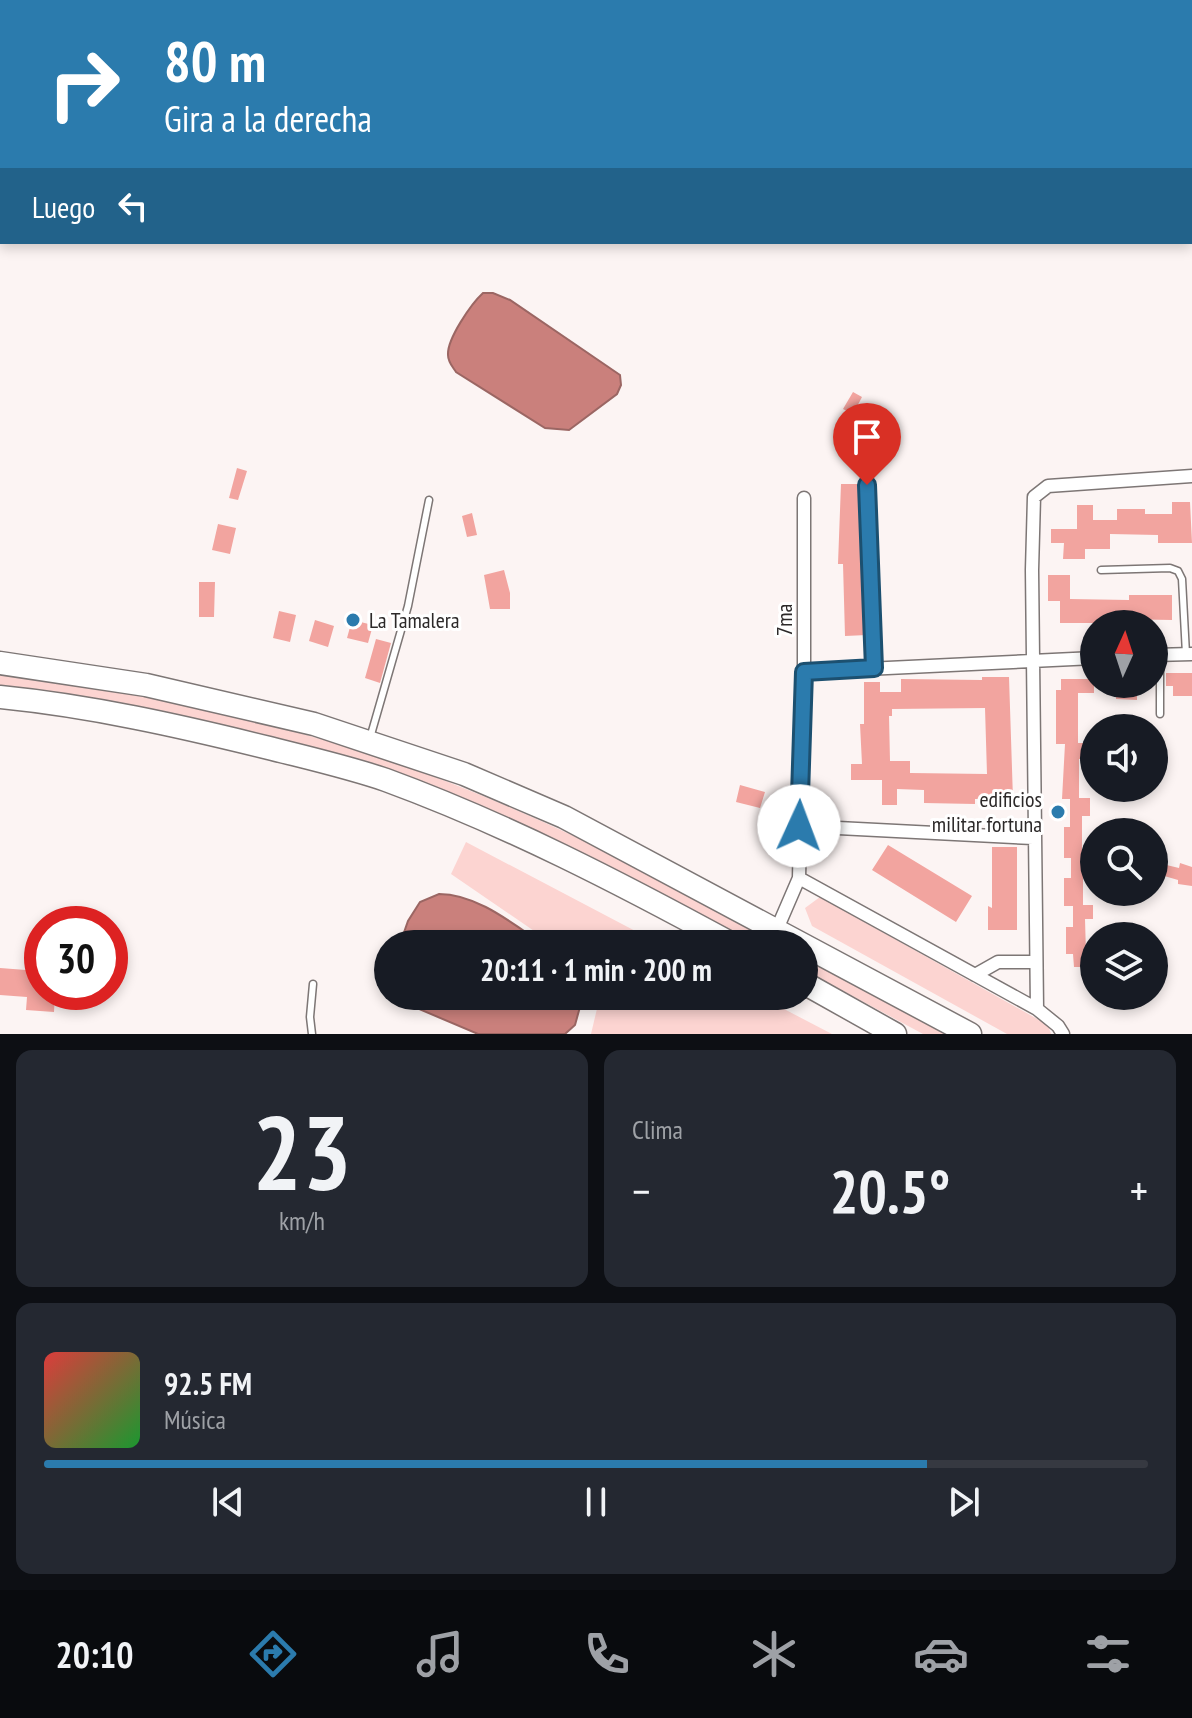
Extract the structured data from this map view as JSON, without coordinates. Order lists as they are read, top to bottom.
{
  "streets": {
    "street": ["7ma"]
  },
  "places": ["La Tamalera", "edificios militar fortuna"],
  "north": "top",
  "page": {
    "turn": ["80 m", "Gira a la derecha"],
    "then": "Luego",
    "limit": "30",
    "trip": "20:11 · 1 min · 200 m",
    "tile": [
      ["23", "km/h"],
      "Clima"
    ],
    "heat": ["−", "20.5°", "+"],
    "song": ["92.5 FM", "Música"],
    "tabs": "20:10"
  }
}
